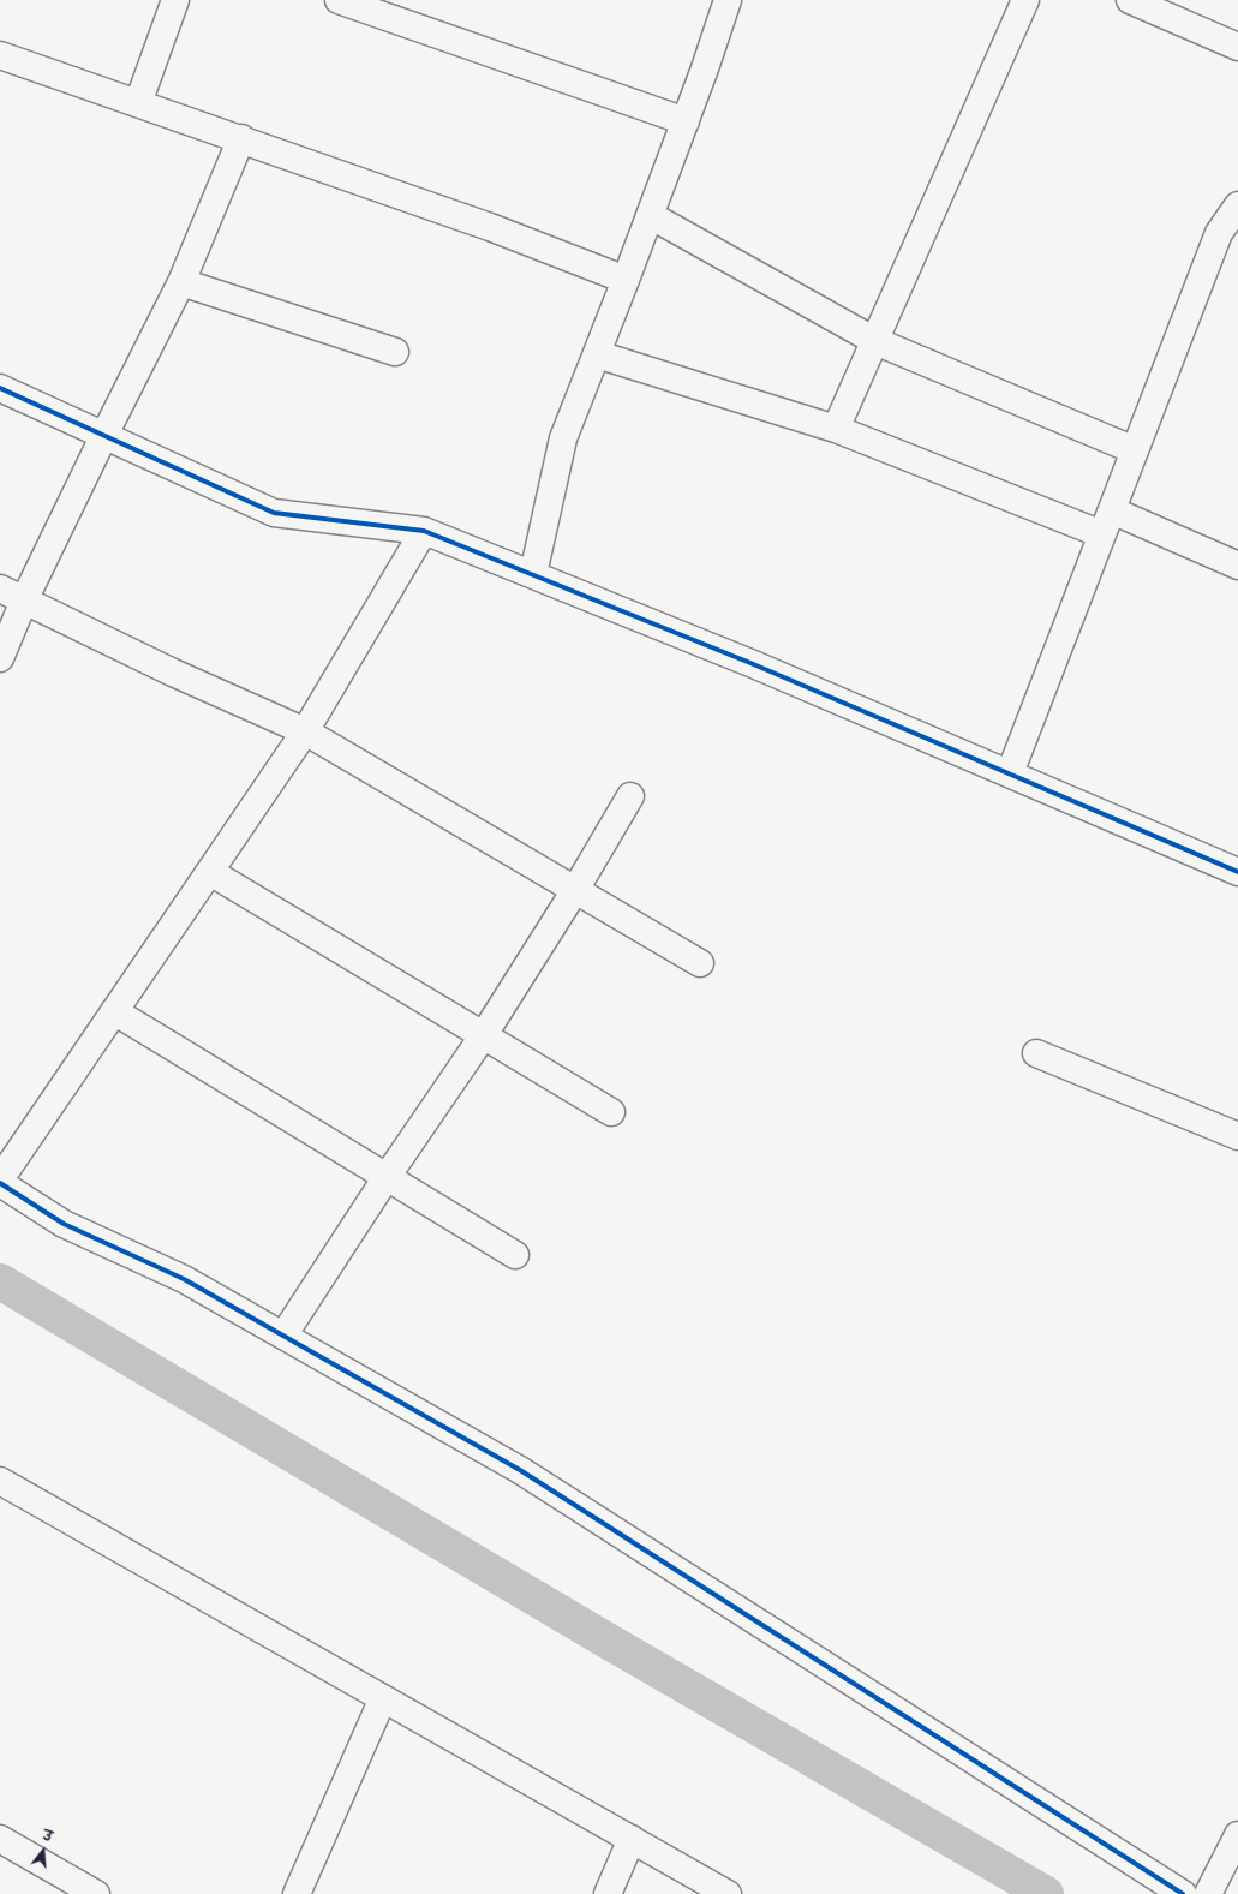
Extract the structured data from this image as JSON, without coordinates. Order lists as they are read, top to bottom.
{
  "north": "top"
}
